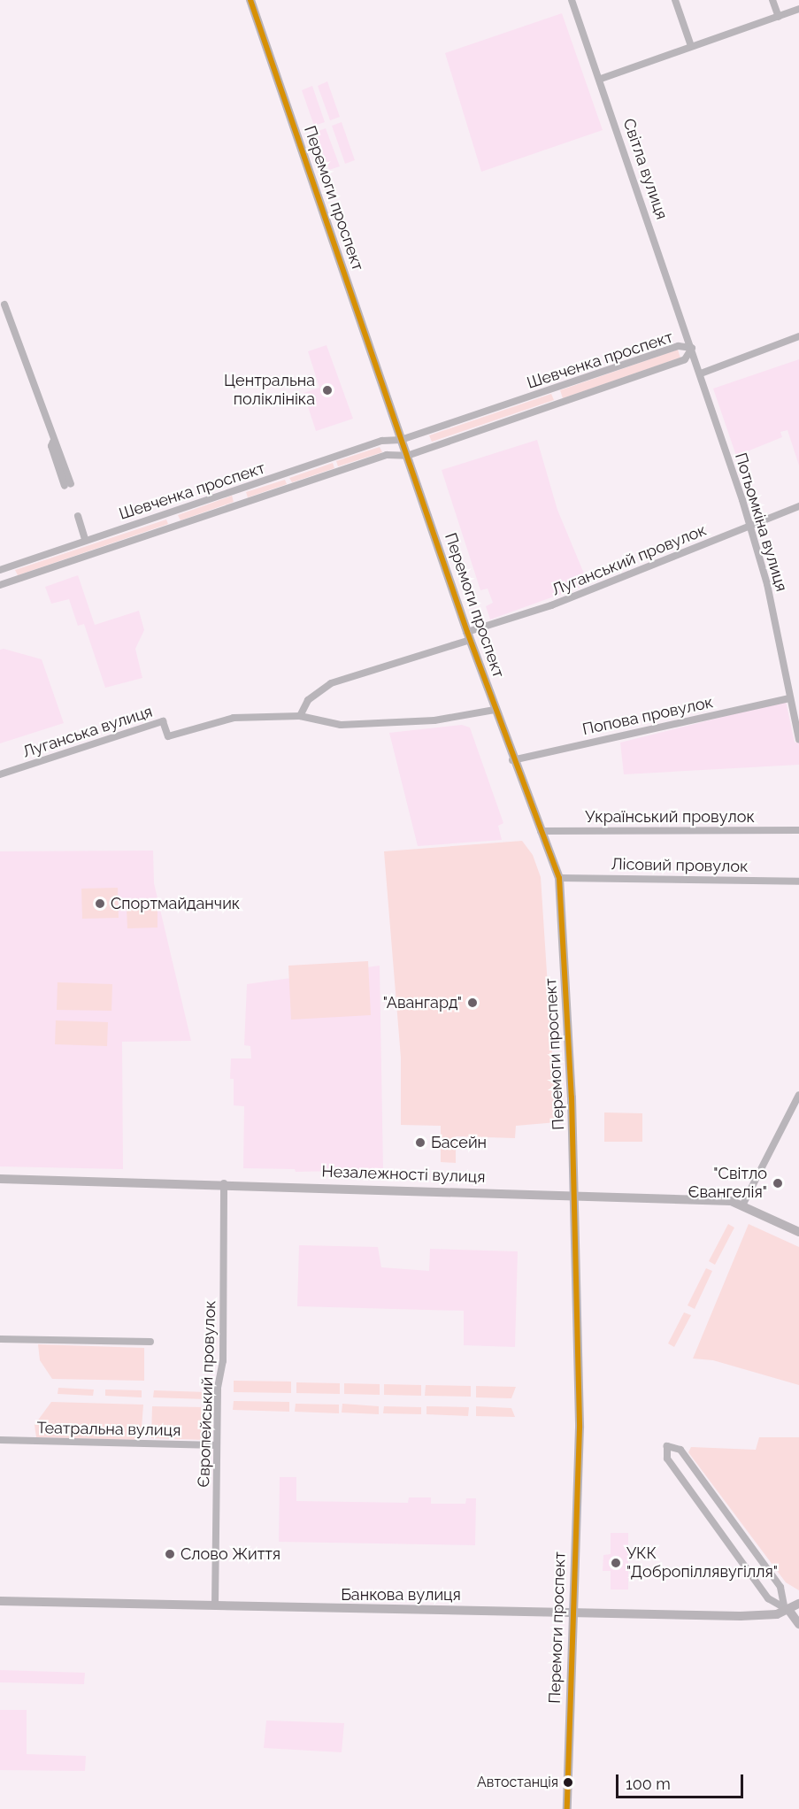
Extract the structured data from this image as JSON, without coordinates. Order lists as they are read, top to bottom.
{
  "streets": {
    "main road": ["Перемоги проспект", "Незалежності вулиця", "Банкова вулиця"],
    "street": [
      "Світла вулиця",
      "Шевченка проспект",
      "Потьомкіна вулиця",
      "Луганський провулок",
      "Попова провулок",
      "Луганська вулиця",
      "Український провулок",
      "Лісовий провулок",
      "Європейський провулок",
      "Театральна вулиця"
    ]
  },
  "crossings": [
    ["Світла вулиця", "Шевченка проспект"],
    ["Світла вулиця", "Потьомкіна вулиця"],
    ["Перемоги проспект", "Шевченка проспект"],
    ["Перемоги проспект", "Луганський провулок"],
    ["Перемоги проспект", "Попова провулок"],
    ["Перемоги проспект", "Луганська вулиця"],
    ["Перемоги проспект", "Український провулок"],
    ["Перемоги проспект", "Лісовий провулок"],
    ["Перемоги проспект", "Незалежності вулиця"],
    ["Перемоги проспект", "Банкова вулиця"],
    ["Шевченка проспект", "Потьомкіна вулиця"],
    ["Потьомкіна вулиця", "Луганський провулок"],
    ["Потьомкіна вулиця", "Попова провулок"],
    ["Незалежності вулиця", "Європейський провулок"],
    ["Європейський провулок", "Театральна вулиця"],
    ["Європейський провулок", "Банкова вулиця"]
  ],
  "places": [
    "Центральна поліклініка",
    "Спортмайданчик",
    "\"Авангард\"",
    "Басейн",
    "\"Світло Євангелія\"",
    "Слово Життя",
    "УКК \"Добропіллявугілля\"",
    "Автостанція"
  ],
  "scale_bar": "100 m"
}
